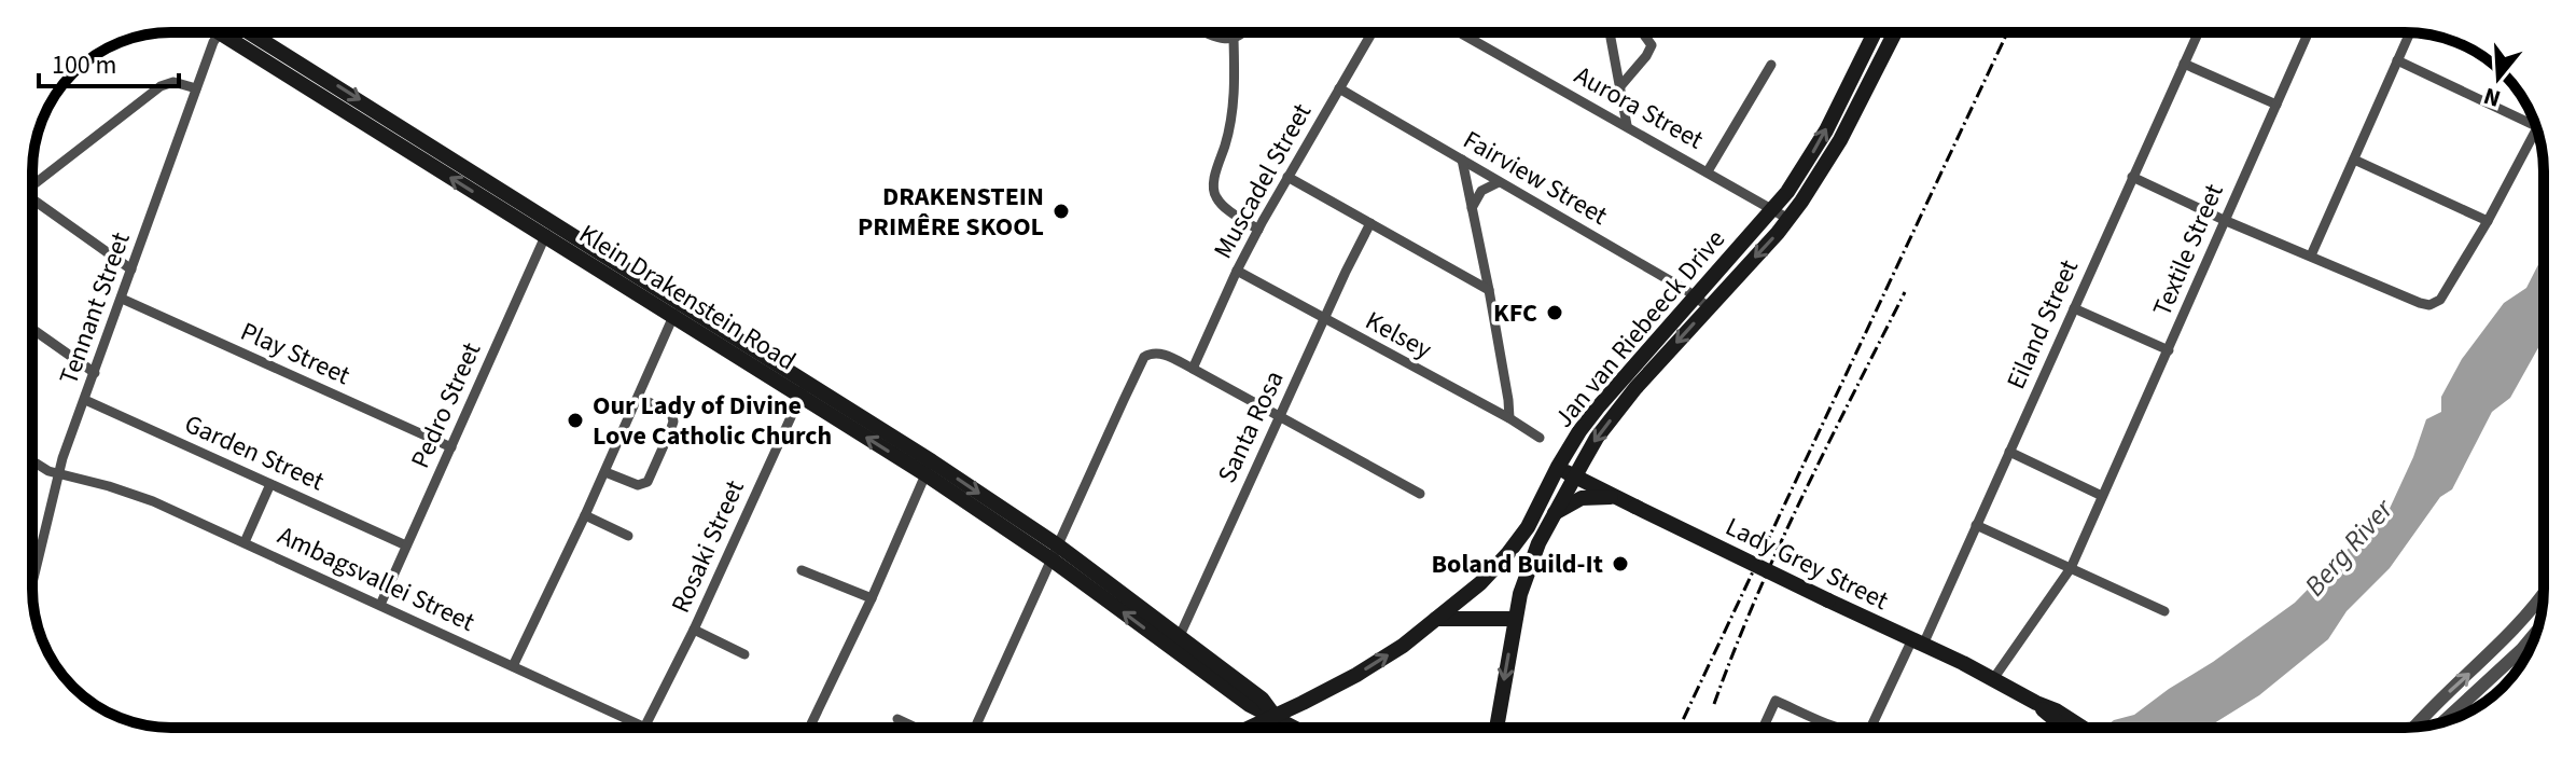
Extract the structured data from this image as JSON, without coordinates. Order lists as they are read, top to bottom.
{
  "streets": {
    "main road": ["Klein Drakenstein Road", "Jan van Riebeeck Drive", "Lady Grey Street"],
    "street": [
      "Aurora Street",
      "Fairview Street",
      "Muscadel Street",
      "Textile Street",
      "Tennant Street",
      "Eiland Street",
      "Kelsey",
      "Play Street",
      "Pedro Street",
      "Santa Rosa",
      "Garden Street",
      "Rosaki Street",
      "Ambagsvallei Street"
    ]
  },
  "crossings": [
    ["Aurora Street", "Jan van Riebeeck Drive"],
    ["Fairview Street", "Muscadel Street"],
    ["Fairview Street", "Jan van Riebeeck Drive"],
    ["Muscadel Street", "Kelsey"],
    ["Textile Street", "Lady Grey Street"],
    ["Klein Drakenstein Road", "Jan van Riebeeck Drive"],
    ["Klein Drakenstein Road", "Pedro Street"],
    ["Klein Drakenstein Road", "Santa Rosa"],
    ["Klein Drakenstein Road", "Rosaki Street"],
    ["Tennant Street", "Play Street"],
    ["Tennant Street", "Garden Street"],
    ["Tennant Street", "Ambagsvallei Street"],
    ["Eiland Street", "Lady Grey Street"],
    ["Jan van Riebeeck Drive", "Lady Grey Street"],
    ["Kelsey", "Santa Rosa"],
    ["Play Street", "Pedro Street"],
    ["Pedro Street", "Garden Street"],
    ["Pedro Street", "Ambagsvallei Street"],
    ["Rosaki Street", "Ambagsvallei Street"]
  ],
  "water": ["Berg River"],
  "places": [
    "DRAKENSTEIN PRIMÊRE SKOOL",
    "KFC",
    "Our Lady of Divine Love Catholic Church",
    "Boland Build-It"
  ],
  "scale_bar": "100 m",
  "north": "bottom"
}
